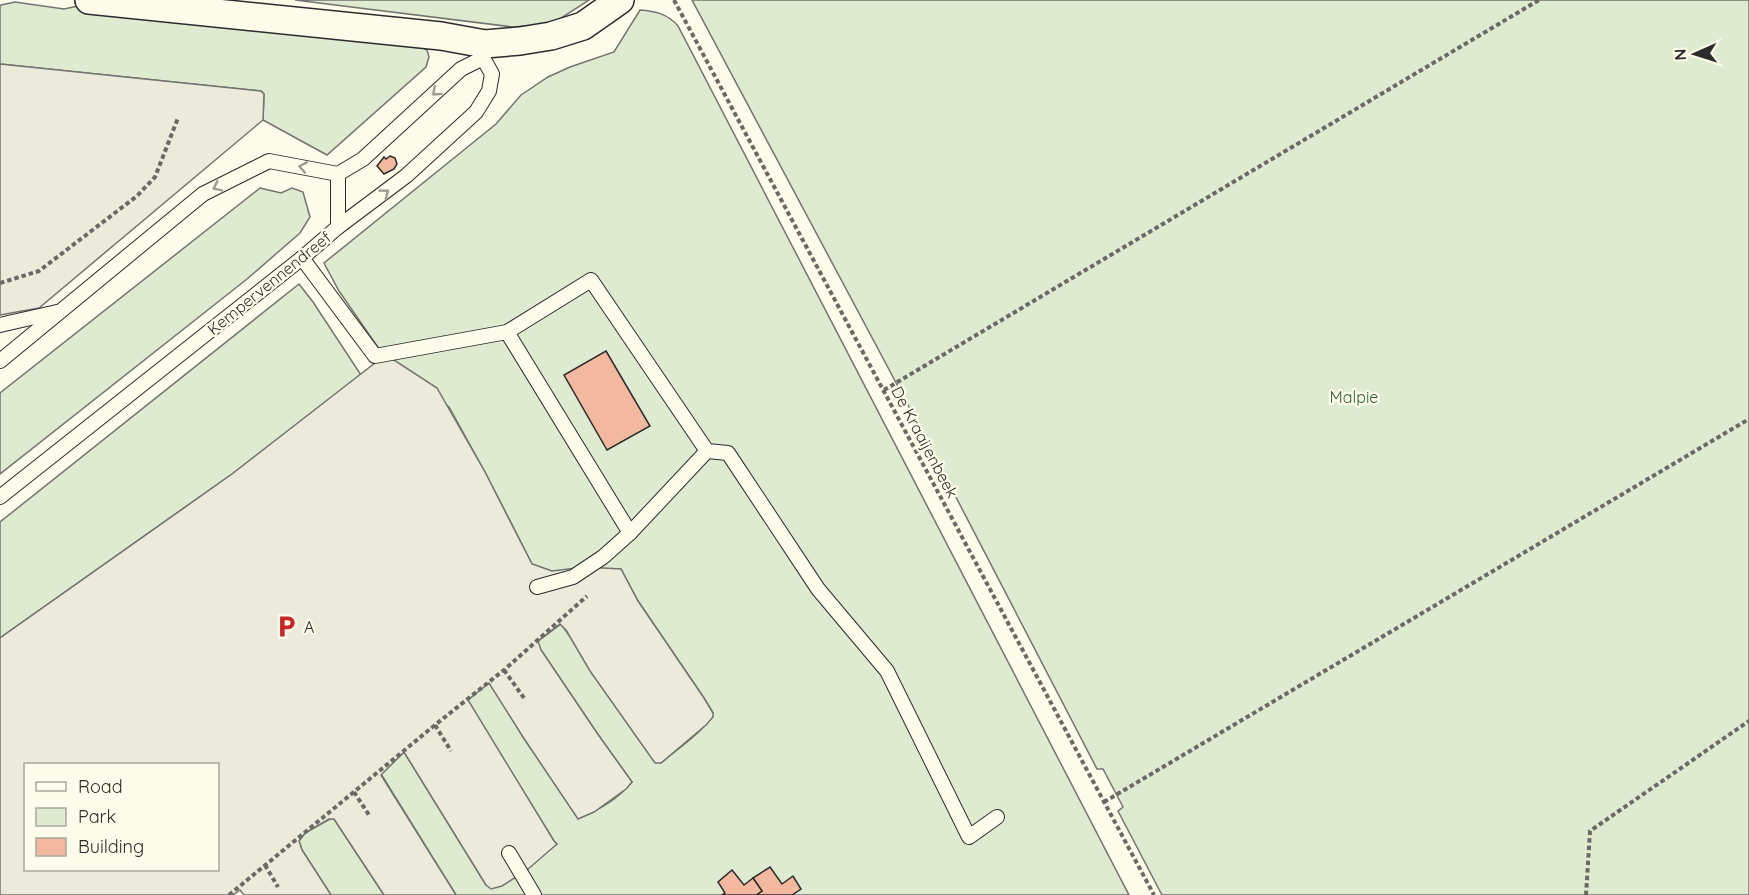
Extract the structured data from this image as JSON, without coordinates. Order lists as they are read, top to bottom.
{
  "streets": {
    "lane": ["Kempervennendreef"],
    "path": ["De Kraaijenbeek"]
  },
  "parks": ["Malpie"],
  "places": {
    "parking": ["A"]
  },
  "legend": ["Road", "Park", "Building"],
  "north": "left"
}
